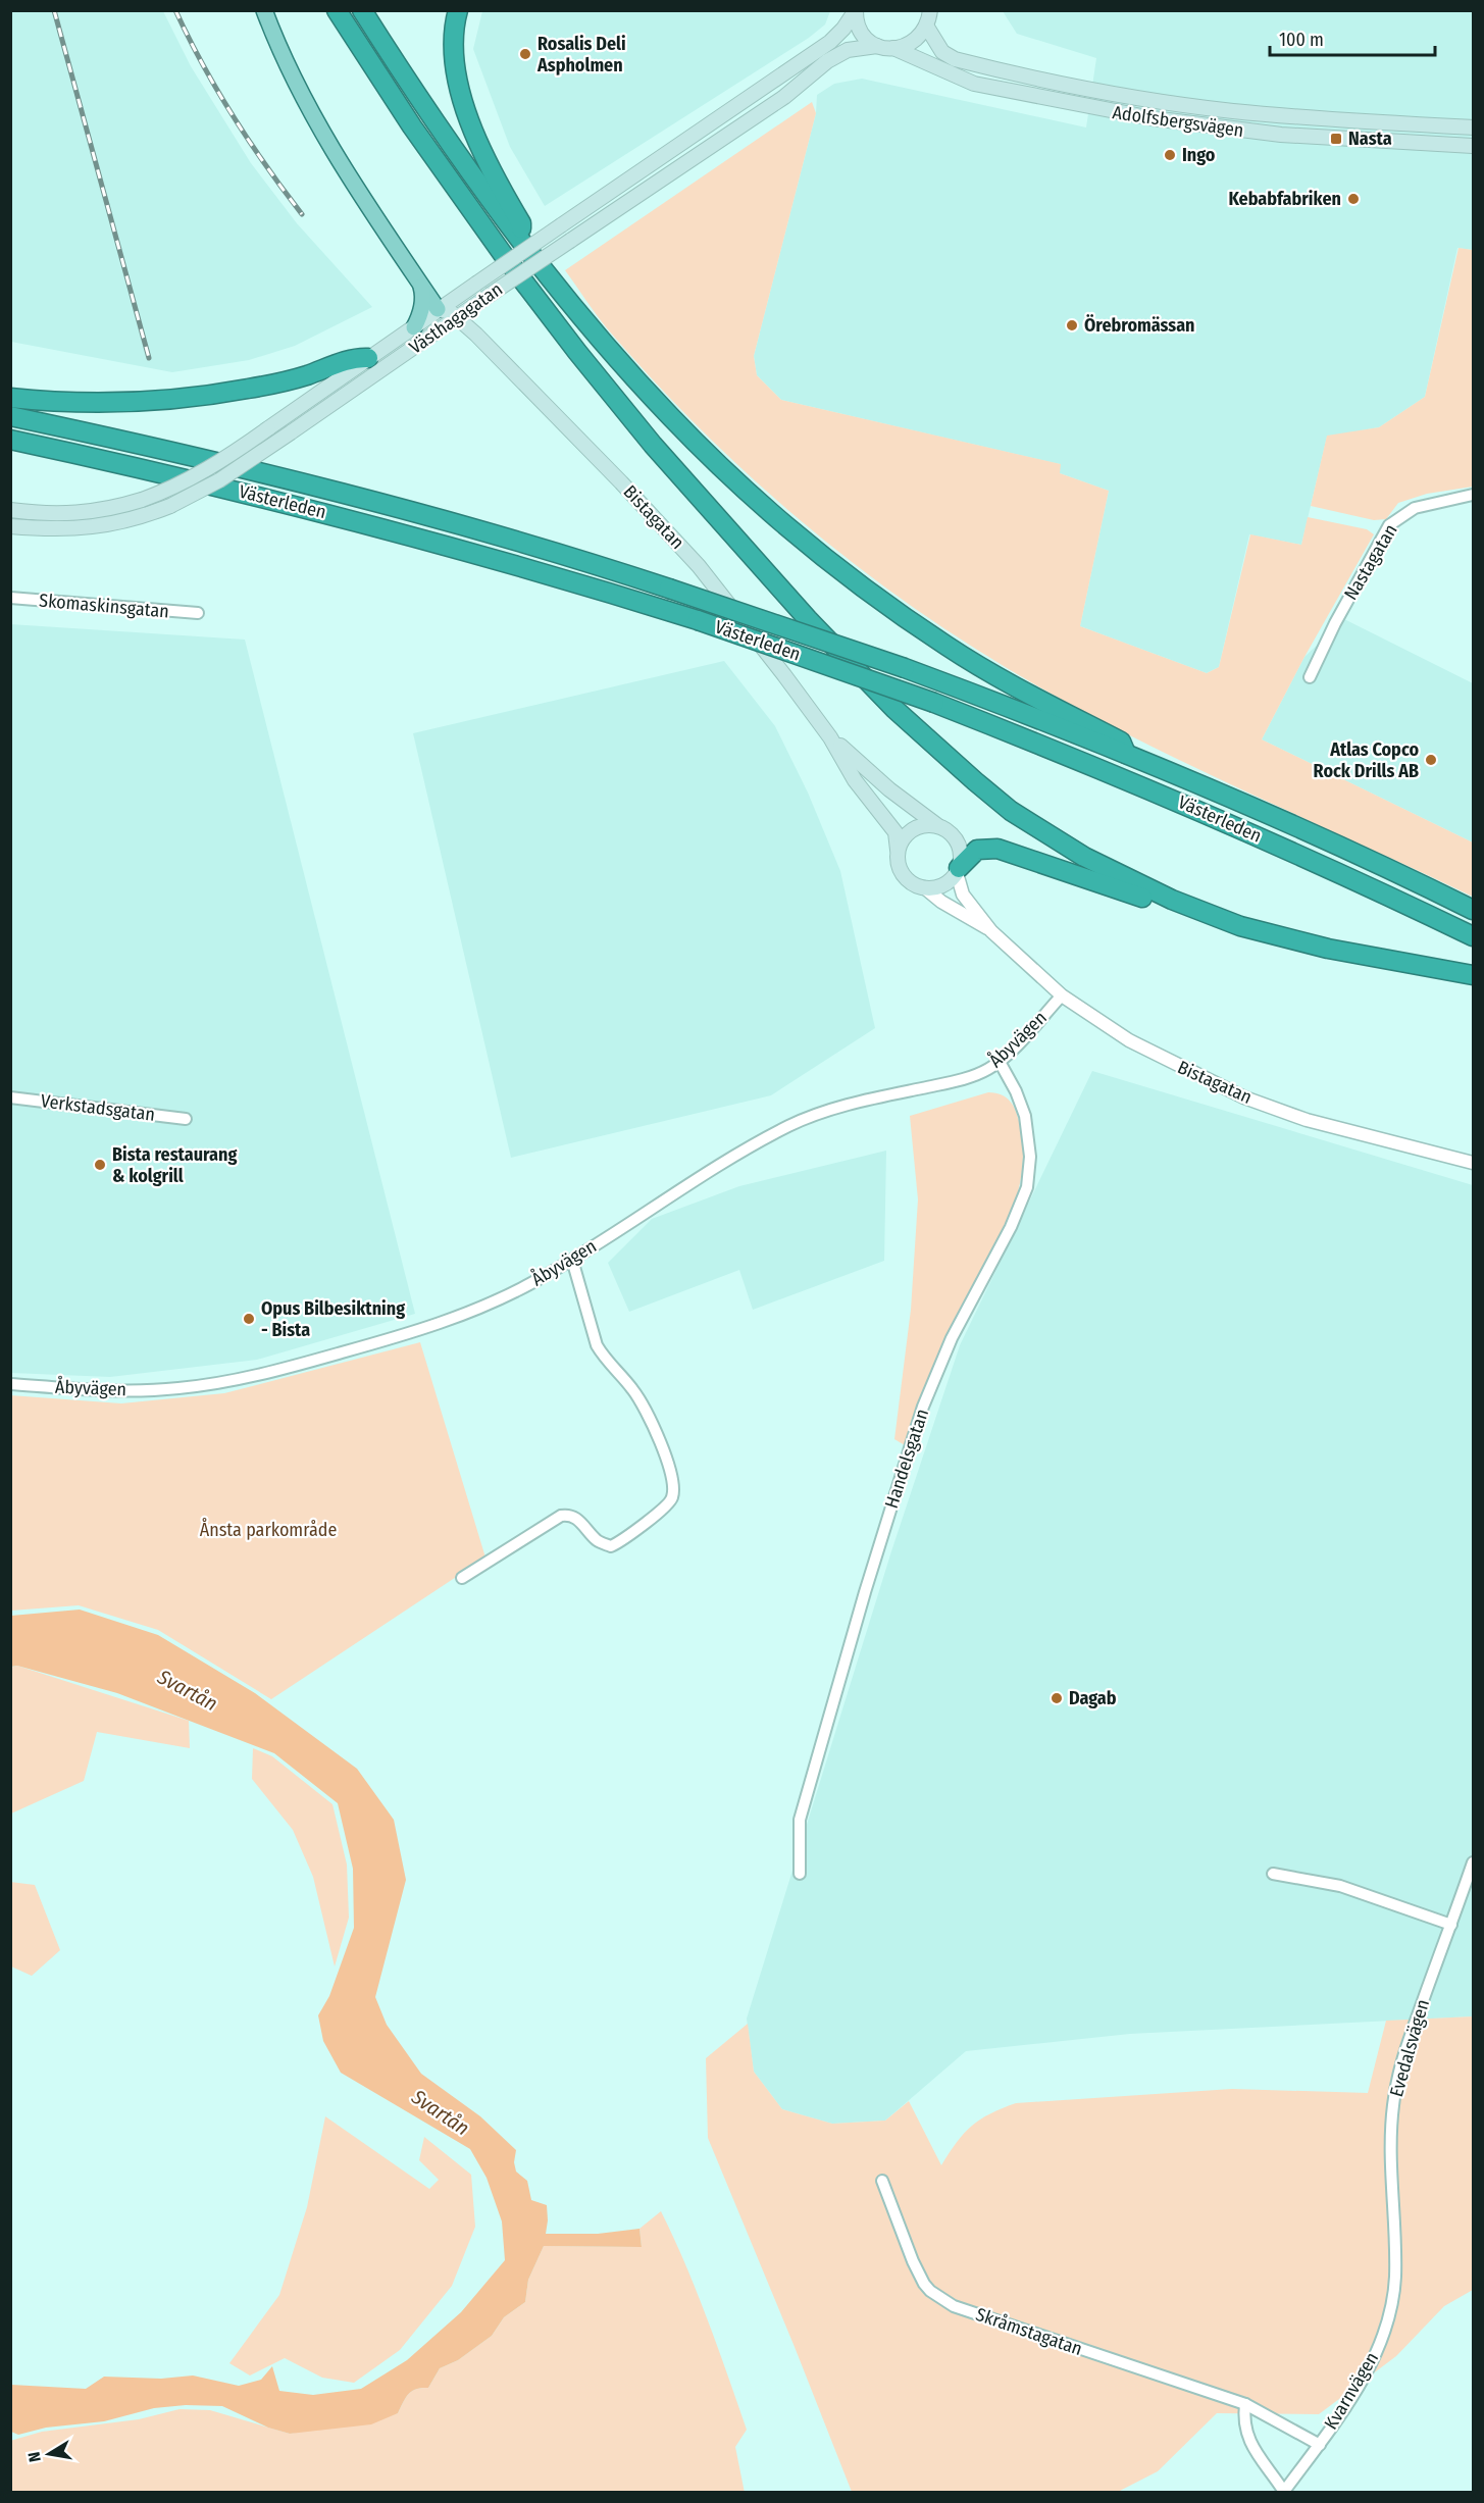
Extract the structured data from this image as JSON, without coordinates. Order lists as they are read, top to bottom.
{
  "streets": {
    "highway": ["Västerleden"],
    "main road": ["Adolfsbergsvägen", "Västhagagatan", "Bistagatan"],
    "street": [
      "Nastagatan",
      "Skomaskinsgatan",
      "Åbyvägen",
      "Verkstadsgatan",
      "Handelsgatan",
      "Evedalsvägen",
      "Skråmstagatan",
      "Kvarnvägen"
    ]
  },
  "crossings": [
    ["Adolfsbergsvägen", "Västhagagatan"],
    ["Västhagagatan", "Bistagatan"],
    ["Bistagatan", "Åbyvägen"],
    ["Åbyvägen", "Handelsgatan"],
    ["Evedalsvägen", "Kvarnvägen"],
    ["Skråmstagatan", "Kvarnvägen"]
  ],
  "water": ["Svartån"],
  "parks": ["Ånsta parkområde"],
  "places": {
    "other": [
      "Rosalis Deli Aspholmen",
      "Ingo",
      "Kebabfabriken",
      "Örebromässan",
      "Atlas Copco Rock Drills AB",
      "Bista restaurang & kolgrill",
      "Opus Bilbesiktning - Bista",
      "Dagab"
    ],
    "transit": ["Nasta"]
  },
  "scale_bar": "100 m",
  "north": "left"
}
